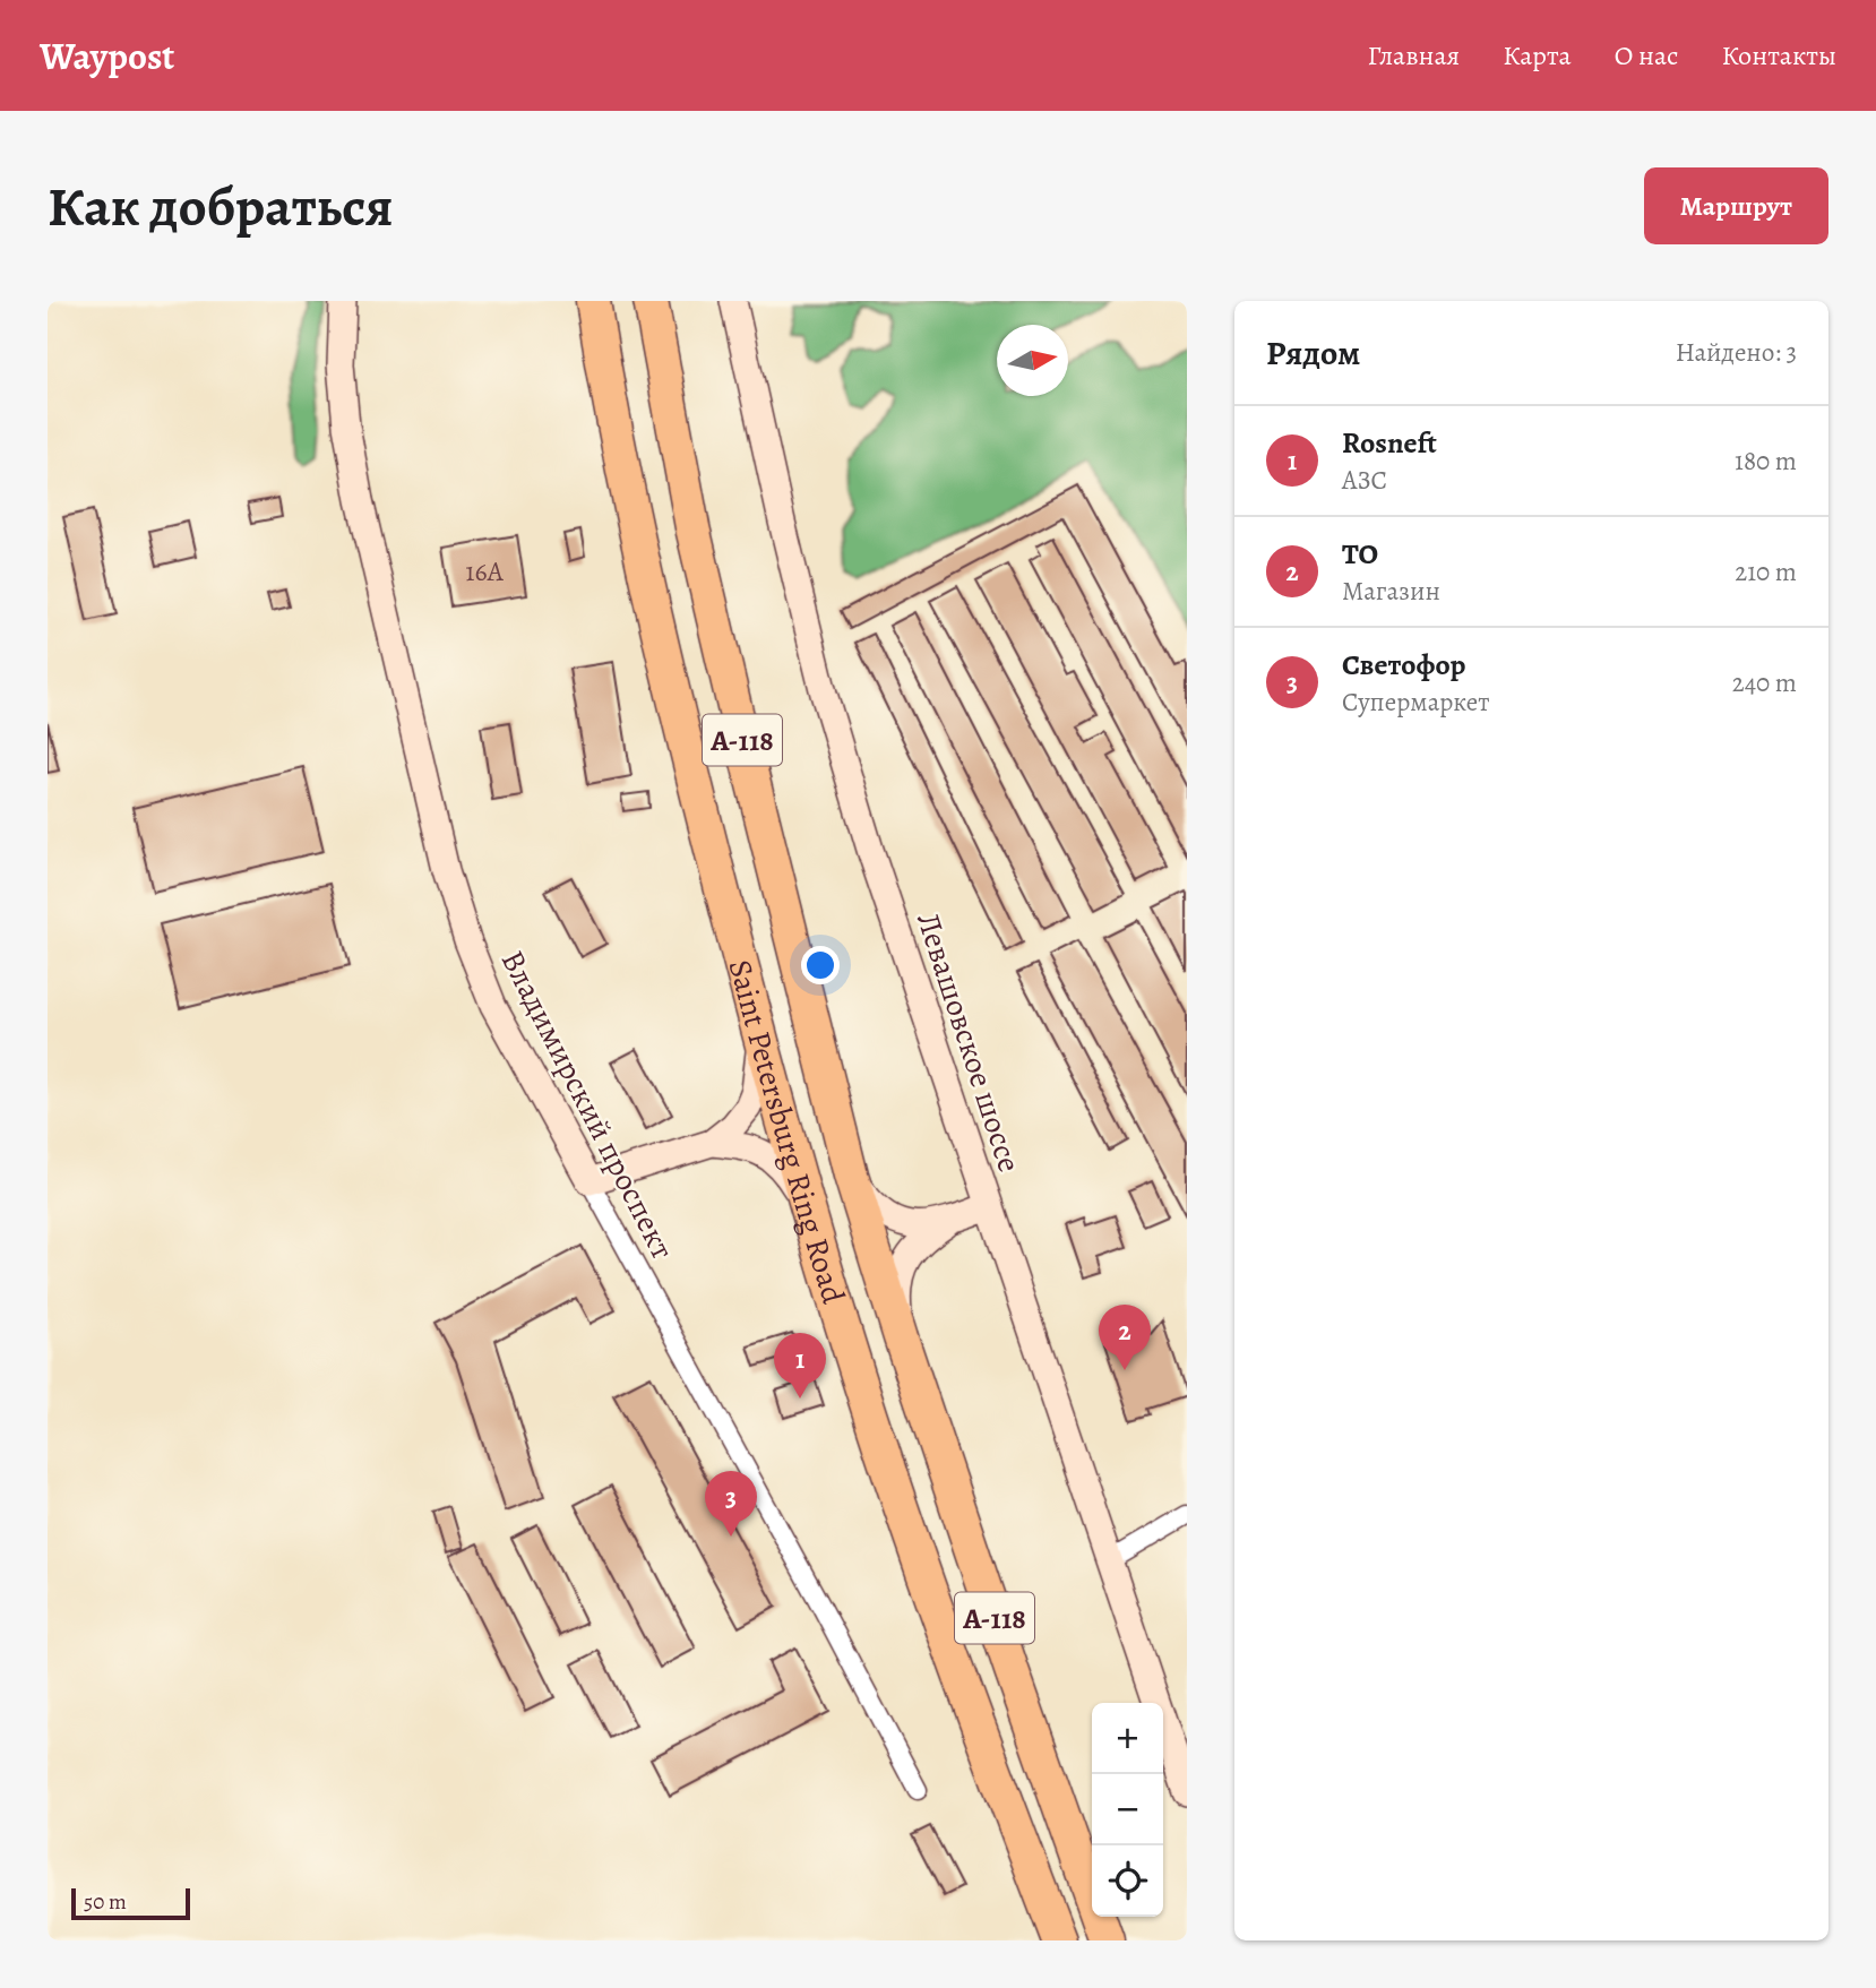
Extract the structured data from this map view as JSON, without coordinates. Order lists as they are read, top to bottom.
{
  "streets": {
    "highway": ["А-118", "Saint Petersburg Ring Road"],
    "main road": ["Левашовское шоссе", "Владимирский проспект"]
  },
  "house_numbers": ["16А"],
  "scale_bar": "50 m",
  "north": "right",
  "page": {
    "header": "Waypost",
    "nav": [
      "Главная",
      "Карта",
      "О нас",
      "Контакты"
    ],
    "buttons": "Маршрут",
    "title": "Как добраться",
    "heading": ["Рядом", "Найдено: 3"],
    "list": [
      {
        "mark": "1",
        "name": "Rosneft",
        "note": "АЗС",
        "value": "180 m"
      },
      {
        "mark": "2",
        "name": "ТО",
        "note": "Магазин",
        "value": "210 m"
      },
      {
        "mark": "3",
        "name": "Светофор",
        "note": "Супермаркет",
        "value": "240 m"
      }
    ],
    "pins": ["2", "1", "3"],
    "map_buttons": ["+", "−"],
    "scale": "50 m"
  }
}
